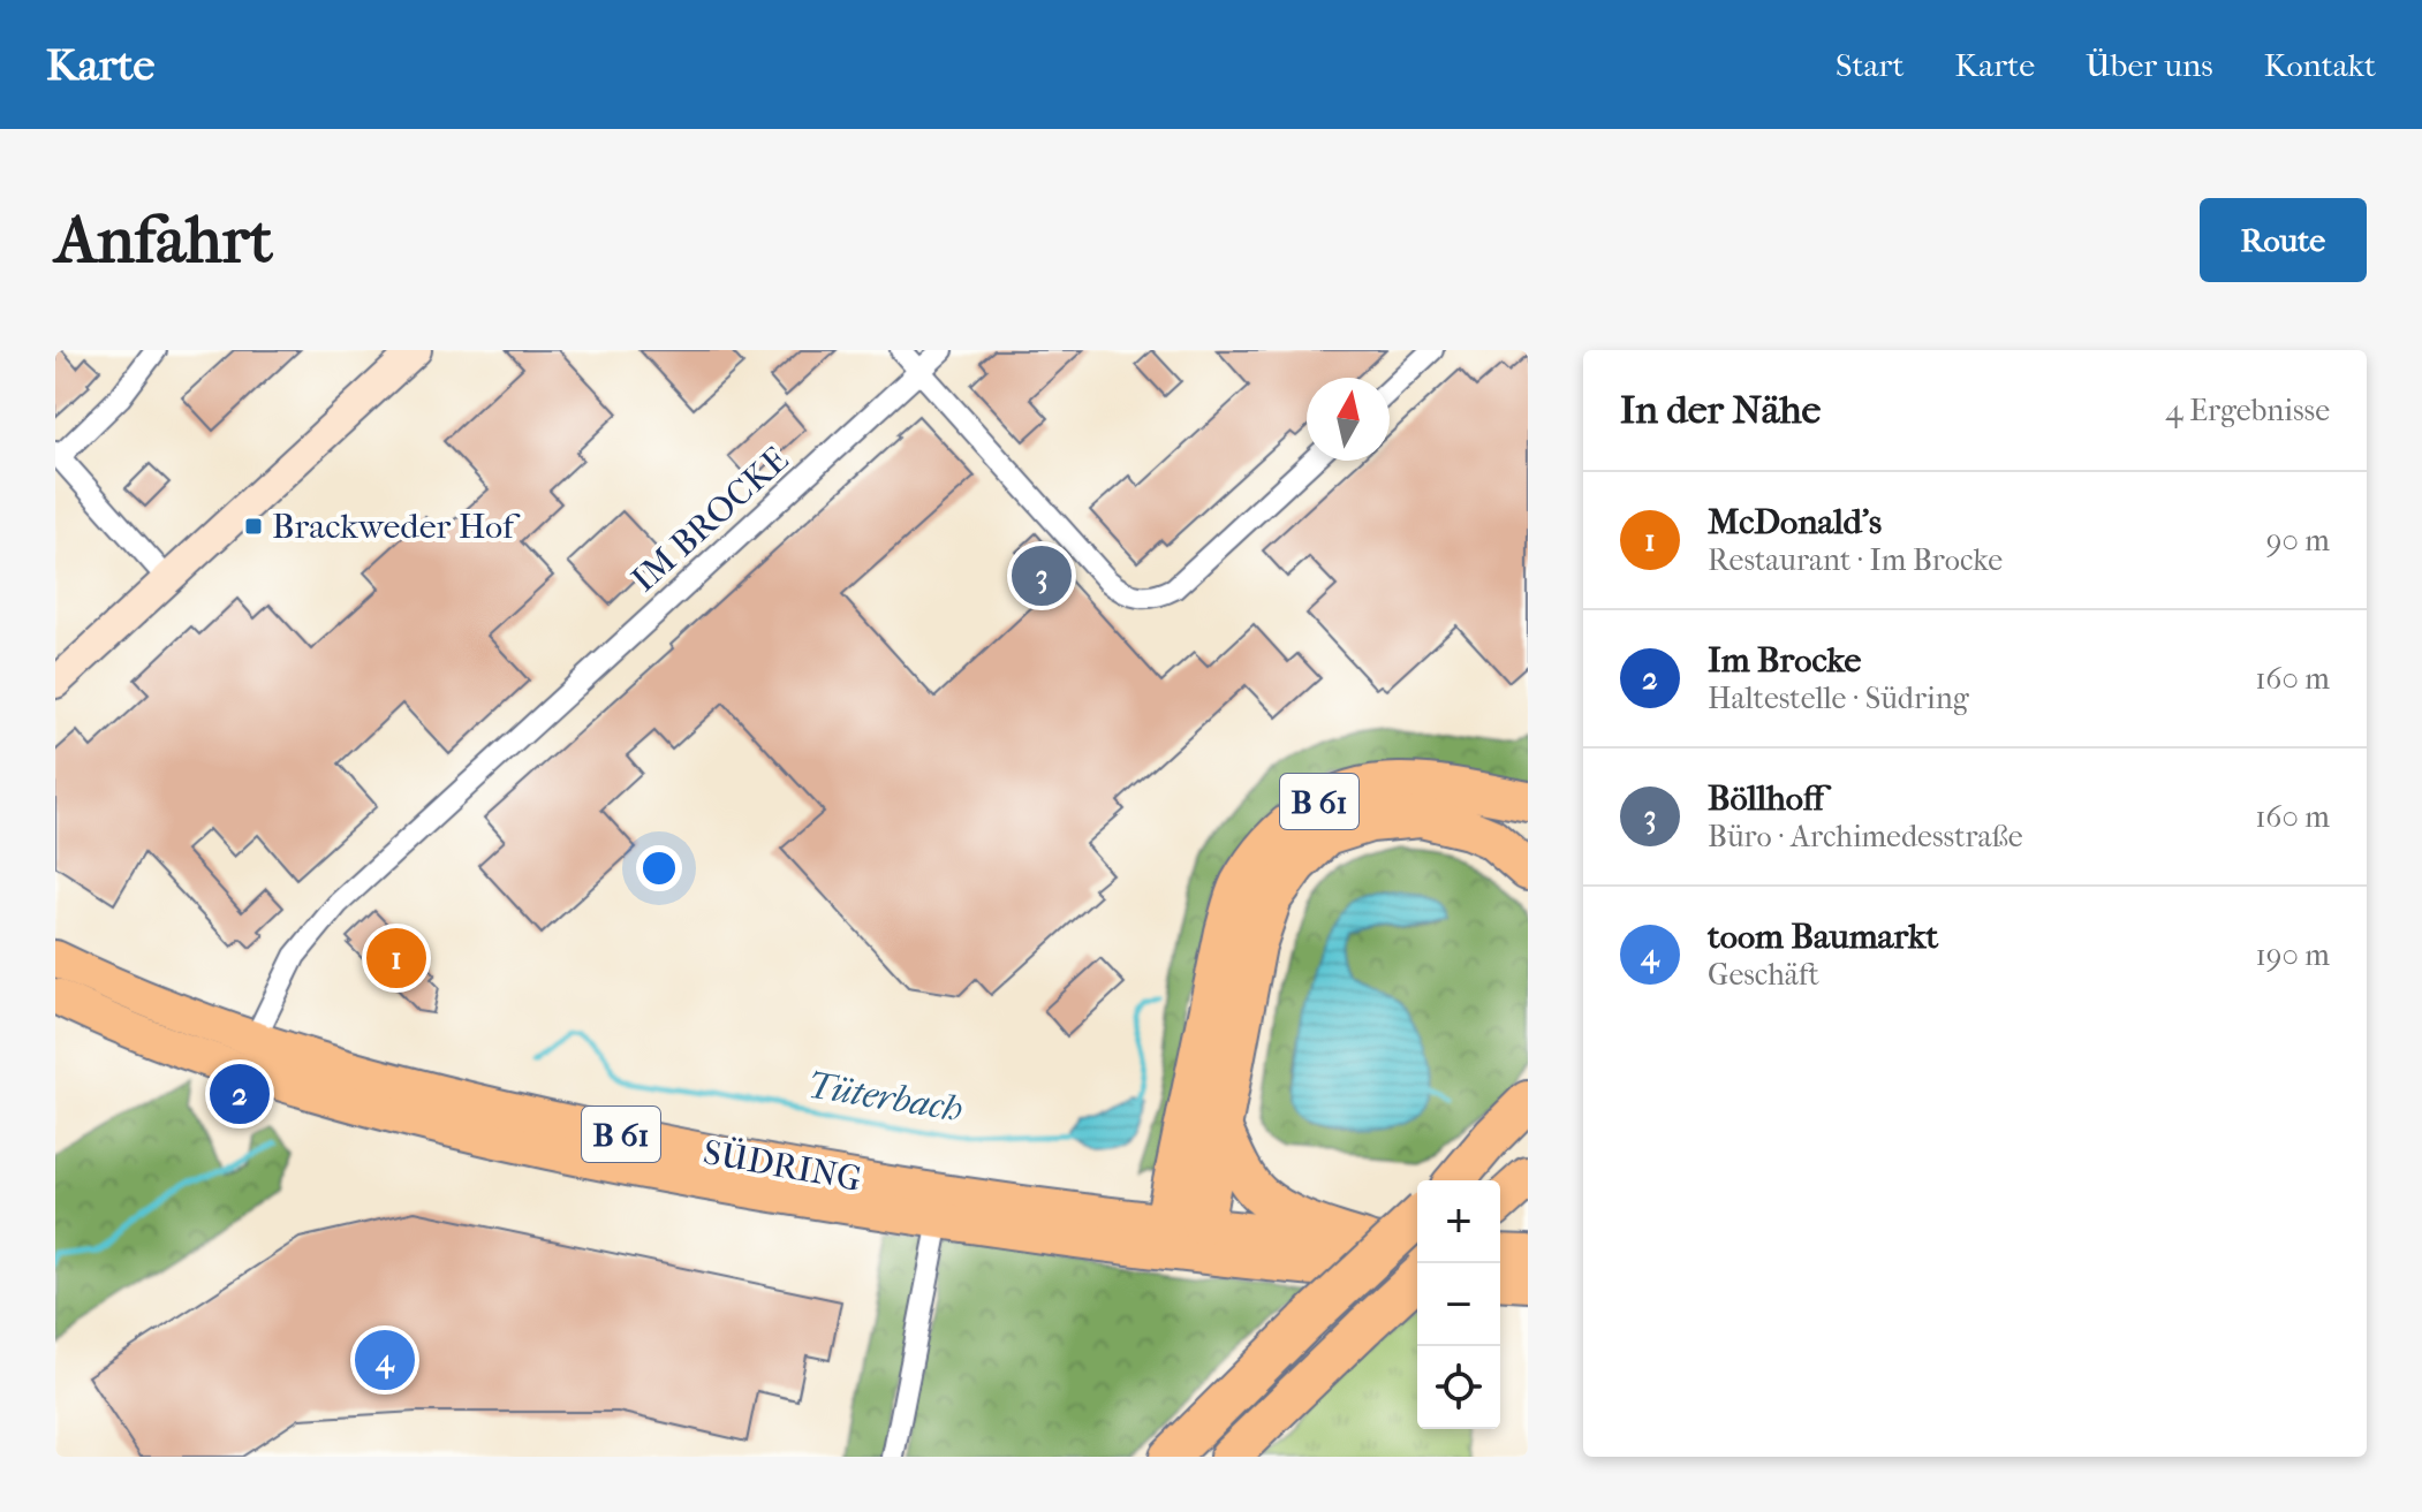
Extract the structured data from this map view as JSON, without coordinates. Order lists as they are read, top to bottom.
{
  "streets": {
    "highway": ["B 61"],
    "main road": ["SÜDRING"],
    "street": ["IM BROCKE"]
  },
  "crossings": [
    ["IM BROCKE", "SÜDRING"],
    ["B 61", "SÜDRING"]
  ],
  "water": ["Tüterbach"],
  "places": {
    "transit": ["Brackweder Hof"]
  },
  "north": "top",
  "page": {
    "header": "Karte",
    "nav": [
      "Start",
      "Karte",
      "Über uns",
      "Kontakt"
    ],
    "buttons": "Route",
    "title": "Anfahrt",
    "heading": ["In der Nähe", "4 Ergebnisse"],
    "list": [
      {
        "mark": "1",
        "name": "McDonald's",
        "note": "Restaurant · Im Brocke",
        "value": "90 m"
      },
      {
        "mark": "2",
        "name": "Im Brocke",
        "note": "Haltestelle · Südring",
        "value": "160 m"
      },
      {
        "mark": "3",
        "name": "Böllhoff",
        "note": "Büro · Archimedesstraße",
        "value": "160 m"
      },
      {
        "mark": "4",
        "name": "toom Baumarkt",
        "note": "Geschäft",
        "value": "190 m"
      }
    ],
    "pins": [
      "3",
      "1",
      "2",
      "4"
    ],
    "map_buttons": ["+", "−"]
  }
}
